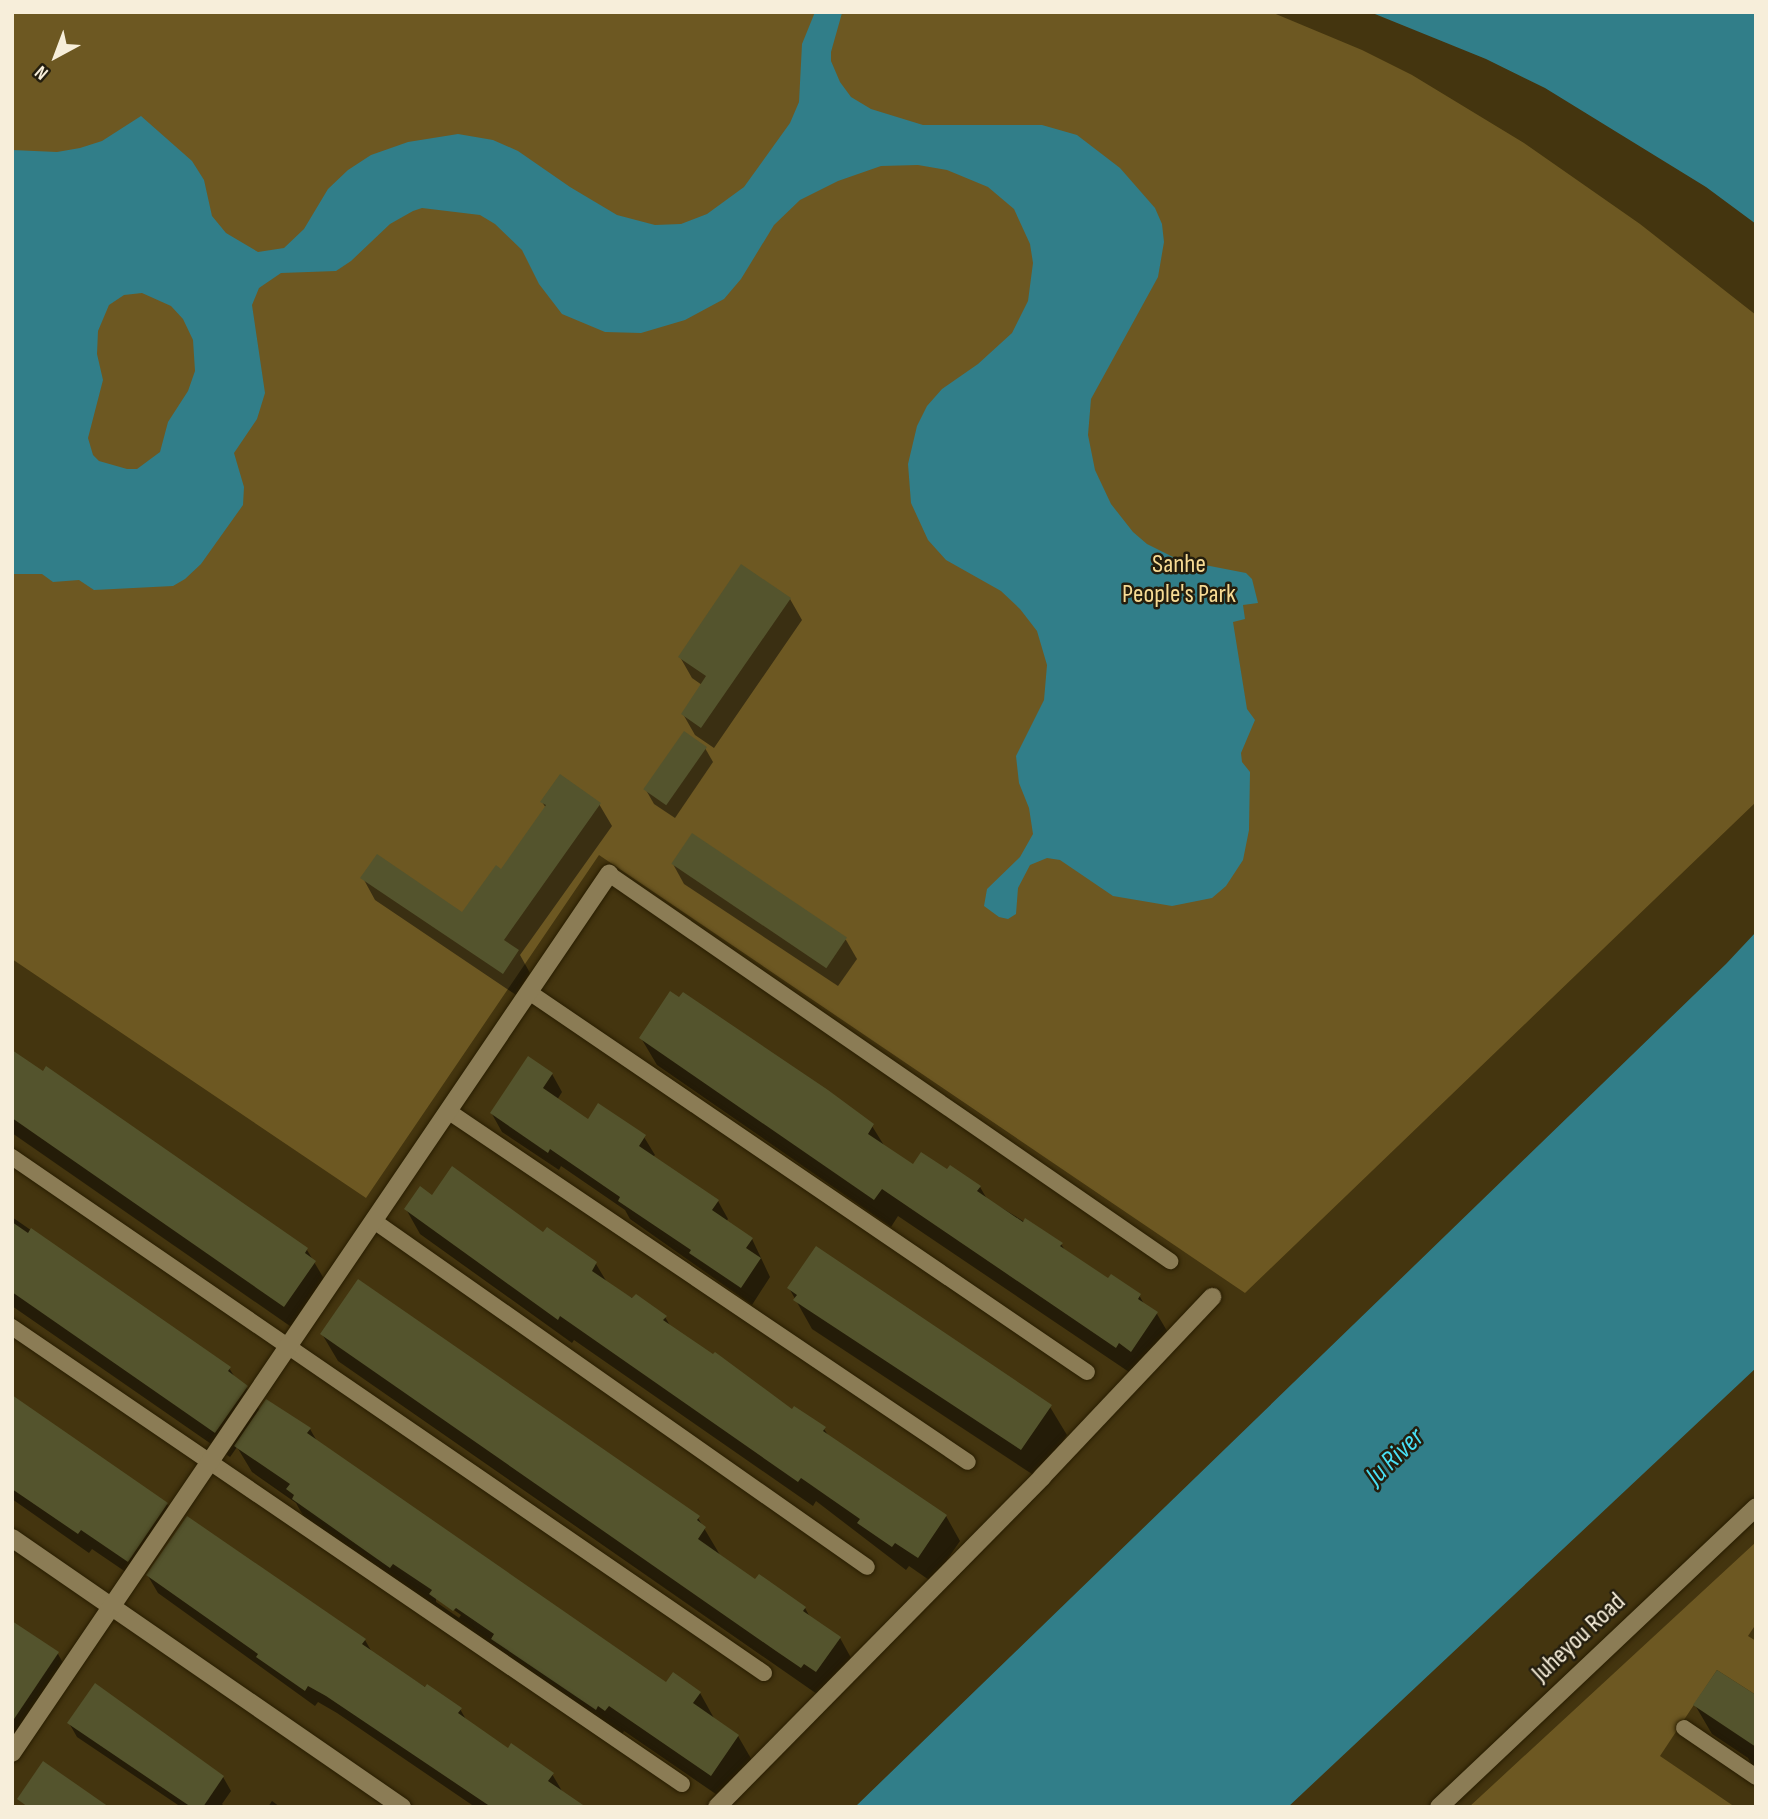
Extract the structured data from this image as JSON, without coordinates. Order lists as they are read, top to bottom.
{
  "streets": {
    "street": ["Juheyou Road"]
  },
  "water": ["Ju River"],
  "parks": ["Sanhe People's Park"],
  "north": "bottom left"
}
